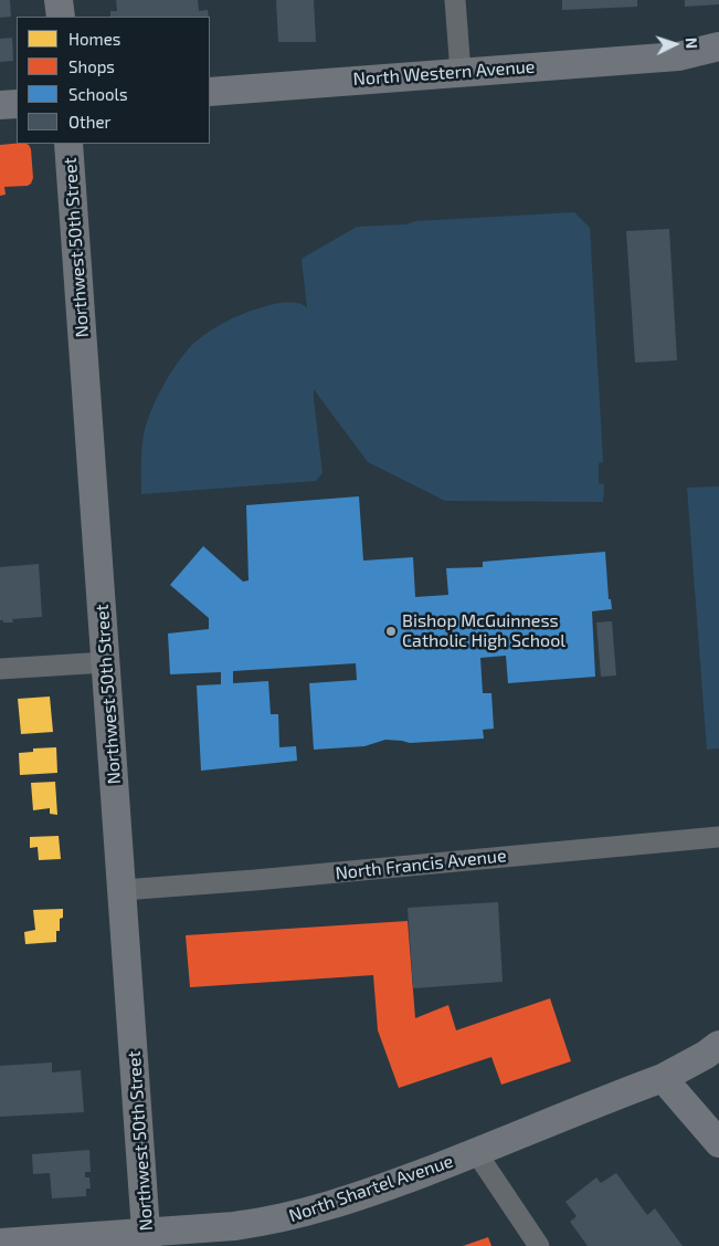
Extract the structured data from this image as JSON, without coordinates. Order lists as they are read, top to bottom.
{
  "streets": {
    "main road": ["North Western Avenue", "Northwest 50th Street", "North Shartel Avenue"],
    "street": ["North Francis Avenue"]
  },
  "crossings": [
    ["Northwest 50th Street", "North Francis Avenue"],
    ["Northwest 50th Street", "North Shartel Avenue"]
  ],
  "places": ["Bishop McGuinness Catholic High School"],
  "legend": [
    "Homes",
    "Shops",
    "Schools",
    "Other"
  ],
  "north": "right"
}
